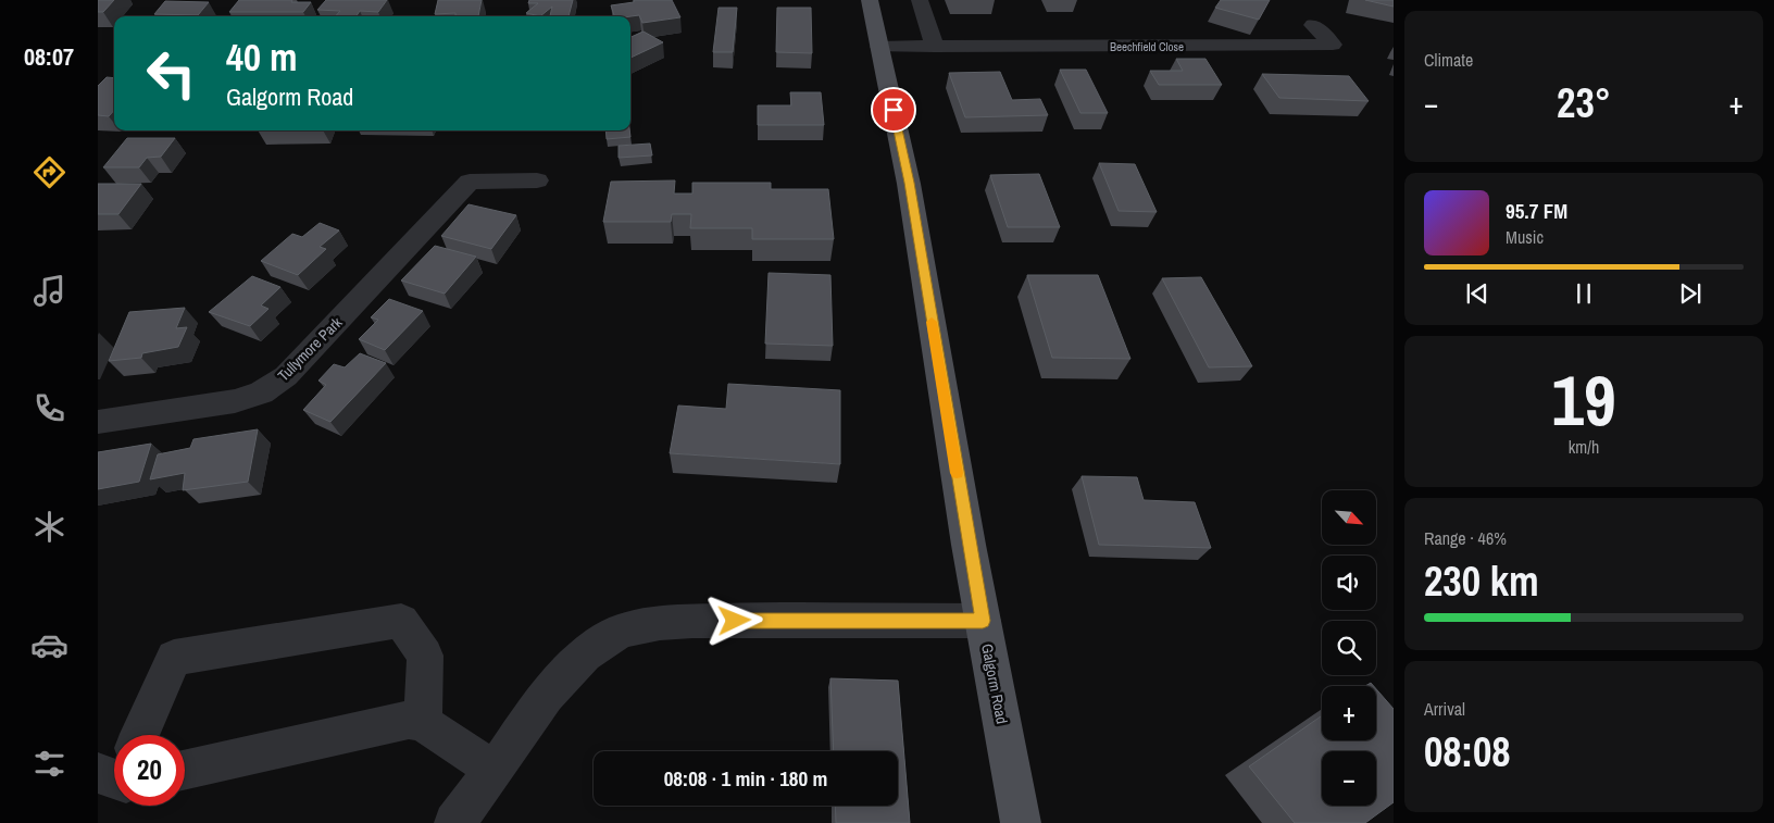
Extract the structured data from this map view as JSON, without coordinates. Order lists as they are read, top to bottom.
{
  "streets": {
    "main road": ["Galgorm Road"],
    "street": ["Beechfield Close", "Tullymore Park"]
  },
  "crossings": [
    ["Beechfield Close", "Galgorm Road"]
  ],
  "north": "bottom right",
  "page": {
    "tabs": "08:07",
    "tile": [
      "Climate",
      ["19", "km/h"],
      ["Range · 46%", "230 km"],
      ["Arrival", "08:08"]
    ],
    "turn": ["40 m", "Galgorm Road"],
    "heat": ["−", "23°", "+"],
    "song": ["95.7 FM", "Music"],
    "map_buttons": ["+", "−"],
    "limit": "20",
    "trip": "08:08 · 1 min · 180 m"
  }
}
